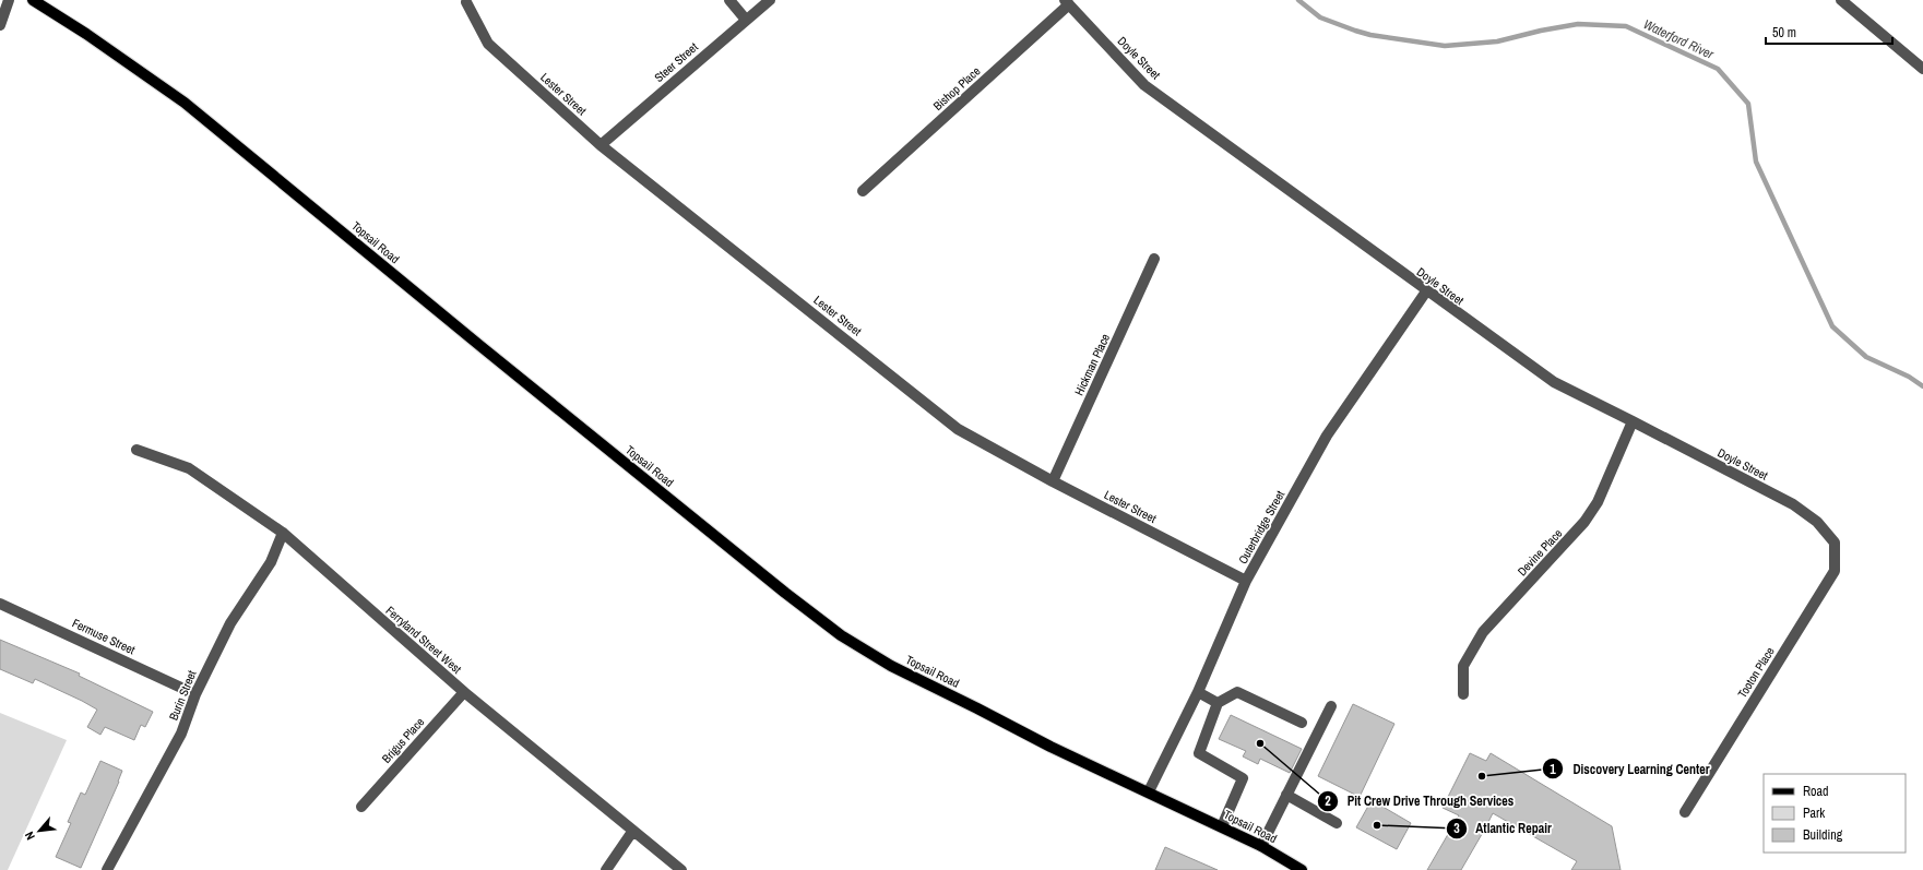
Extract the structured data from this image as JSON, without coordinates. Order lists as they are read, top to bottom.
{
  "streets": {
    "main road": ["Topsail Road"],
    "street": [
      "Doyle Street",
      "Steer Street",
      "Bishop Place",
      "Lester Street",
      "Hickman Place",
      "Outerbridge Street",
      "Devine Place",
      "Fermuse Street",
      "Ferryland Street West",
      "Tooton Place",
      "Burin Street",
      "Brigus Place"
    ]
  },
  "crossings": [
    ["Doyle Street", "Bishop Place"],
    ["Doyle Street", "Outerbridge Street"],
    ["Doyle Street", "Devine Place"],
    ["Doyle Street", "Tooton Place"],
    ["Steer Street", "Lester Street"],
    ["Lester Street", "Hickman Place"],
    ["Lester Street", "Outerbridge Street"],
    ["Topsail Road", "Outerbridge Street"],
    ["Fermuse Street", "Burin Street"],
    ["Ferryland Street West", "Burin Street"],
    ["Ferryland Street West", "Brigus Place"]
  ],
  "water": ["Waterford River"],
  "places": ["Pit Crew Drive Through Services", "Discovery Learning Center", "Atlantic Repair"],
  "legend": ["Road", "Park", "Building"],
  "scale_bar": "50 m",
  "north": "bottom left"
}
